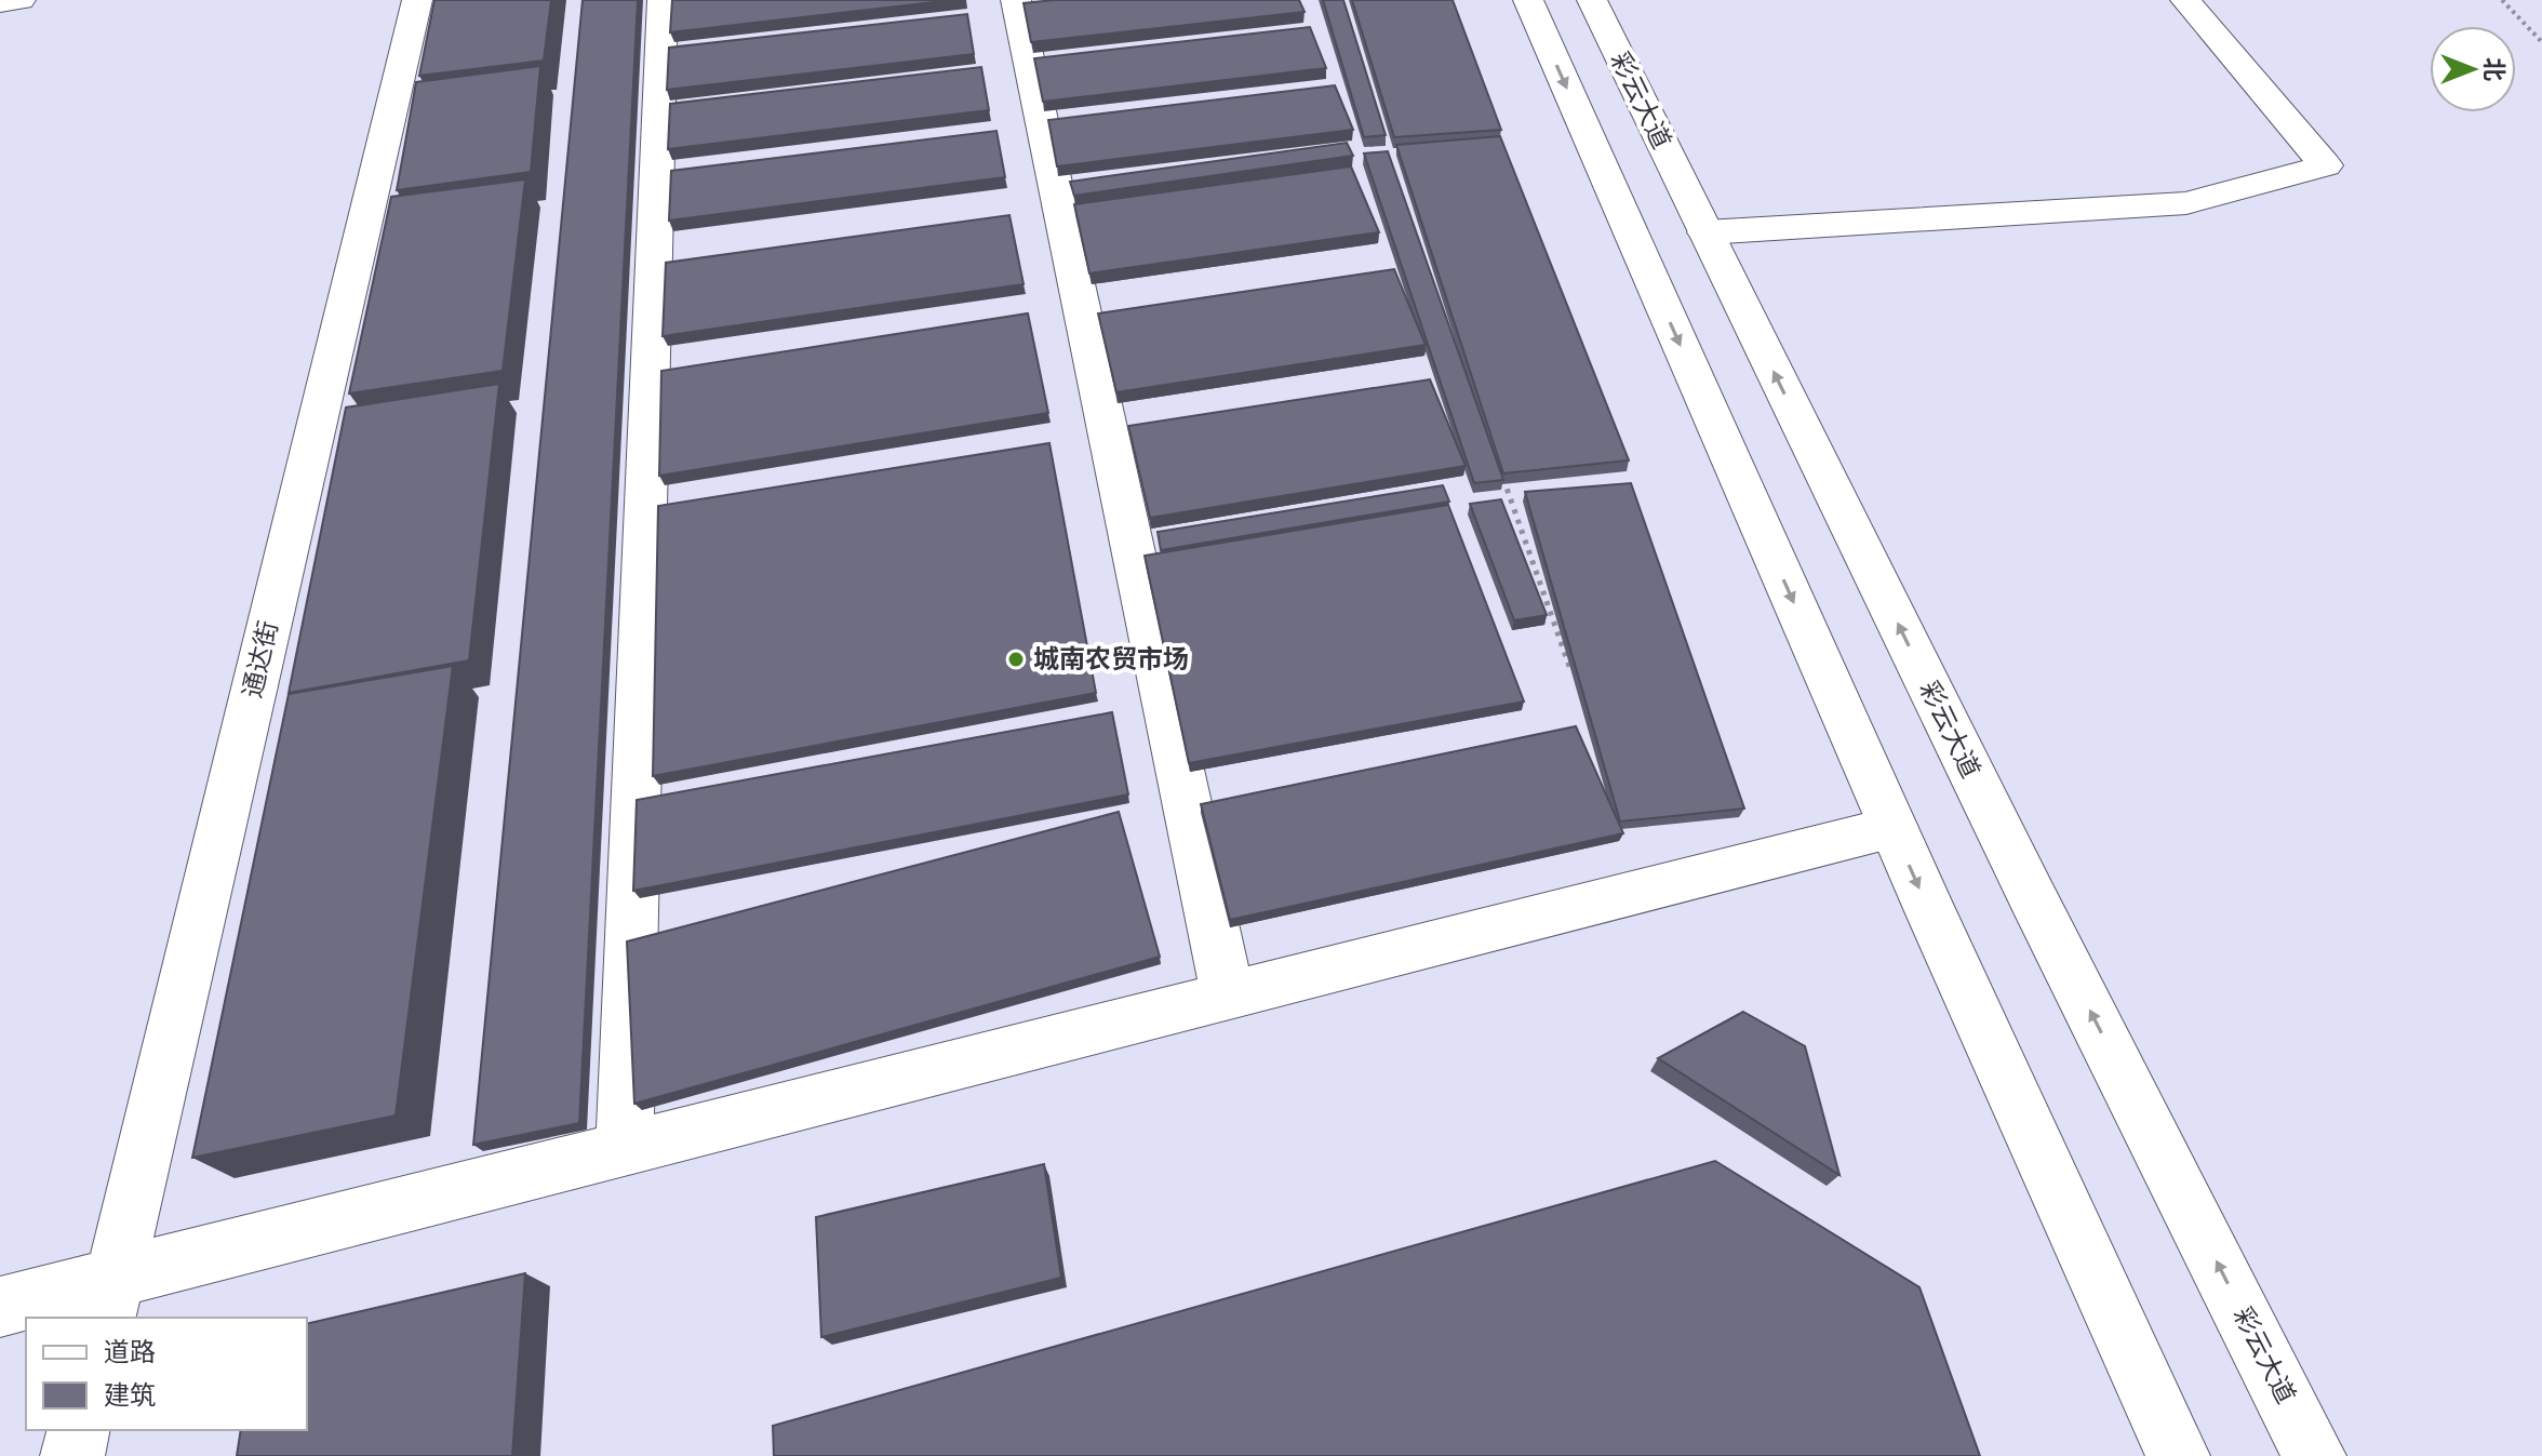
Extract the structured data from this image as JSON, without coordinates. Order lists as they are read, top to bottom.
{
  "streets": {
    "street": ["彩云大道", "通达街"]
  },
  "places": ["城南农贸市场"],
  "legend": ["道路", "建筑"],
  "north": "right"
}
